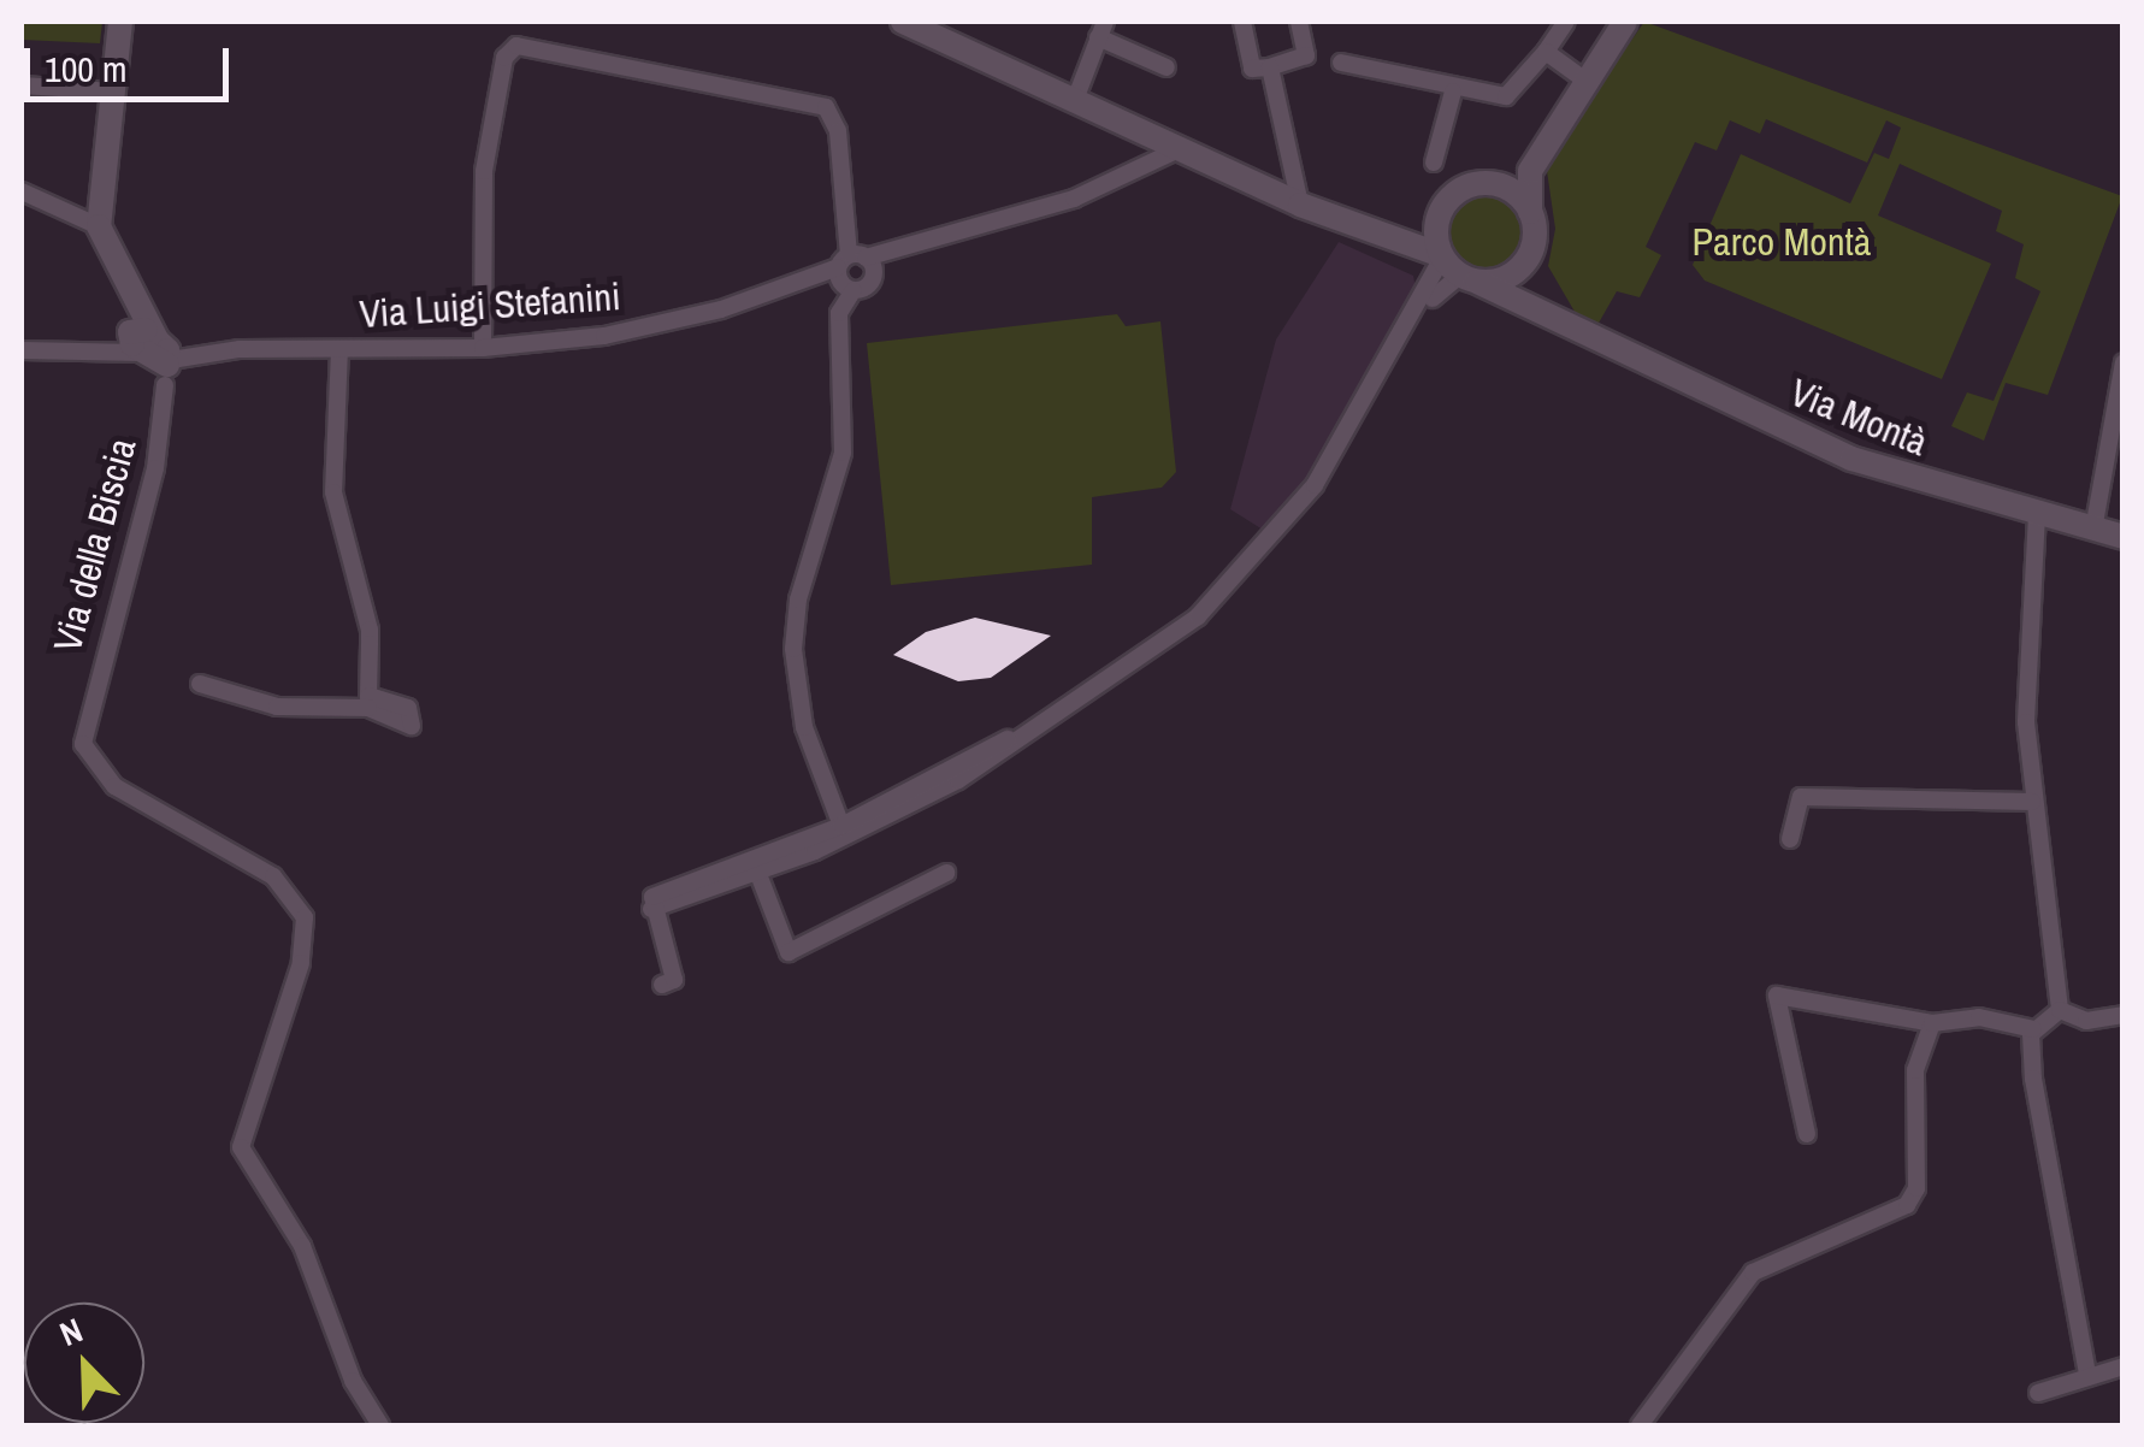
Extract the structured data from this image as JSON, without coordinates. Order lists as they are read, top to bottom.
{
  "streets": {
    "main road": ["Via Montà"],
    "street": ["Via Luigi Stefanini", "Via della Biscia"]
  },
  "crossings": [
    ["Via Luigi Stefanini", "Via Montà"],
    ["Via Luigi Stefanini", "Via della Biscia"]
  ],
  "parks": ["Parco Montà"],
  "scale_bar": "100 m",
  "north": "top left"
}
